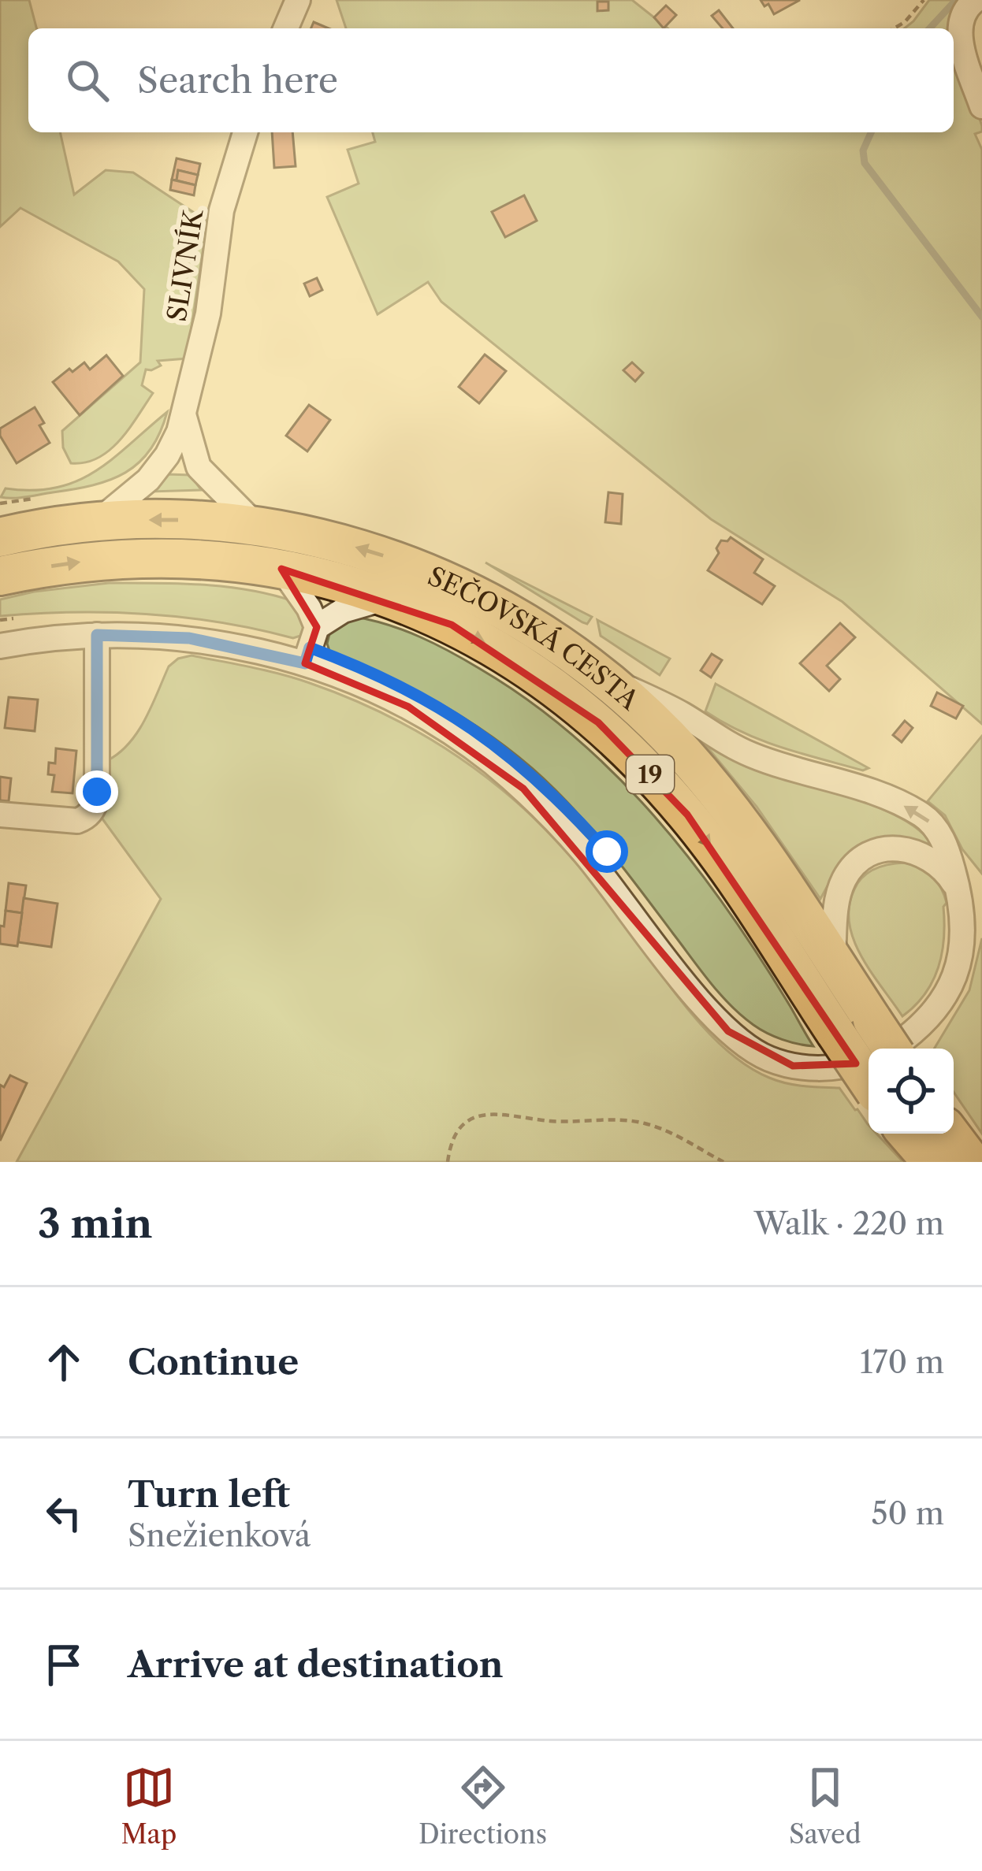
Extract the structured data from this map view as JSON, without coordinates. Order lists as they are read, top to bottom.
{
  "streets": {
    "main road": ["SEČOVSKÁ CESTA", "19"],
    "street": ["SLIVNÍK"]
  },
  "crossings": [
    ["SLIVNÍK", "SEČOVSKÁ CESTA"]
  ],
  "page": {
    "search": "Search here",
    "heading": ["3 min", "Walk · 220 m"],
    "list": [
      ["Continue", "170 m"],
      ["Turn left", "Snežienková", "50 m"],
      "Arrive at destination"
    ],
    "nav": ["Map", "Directions", "Saved"]
  }
}
